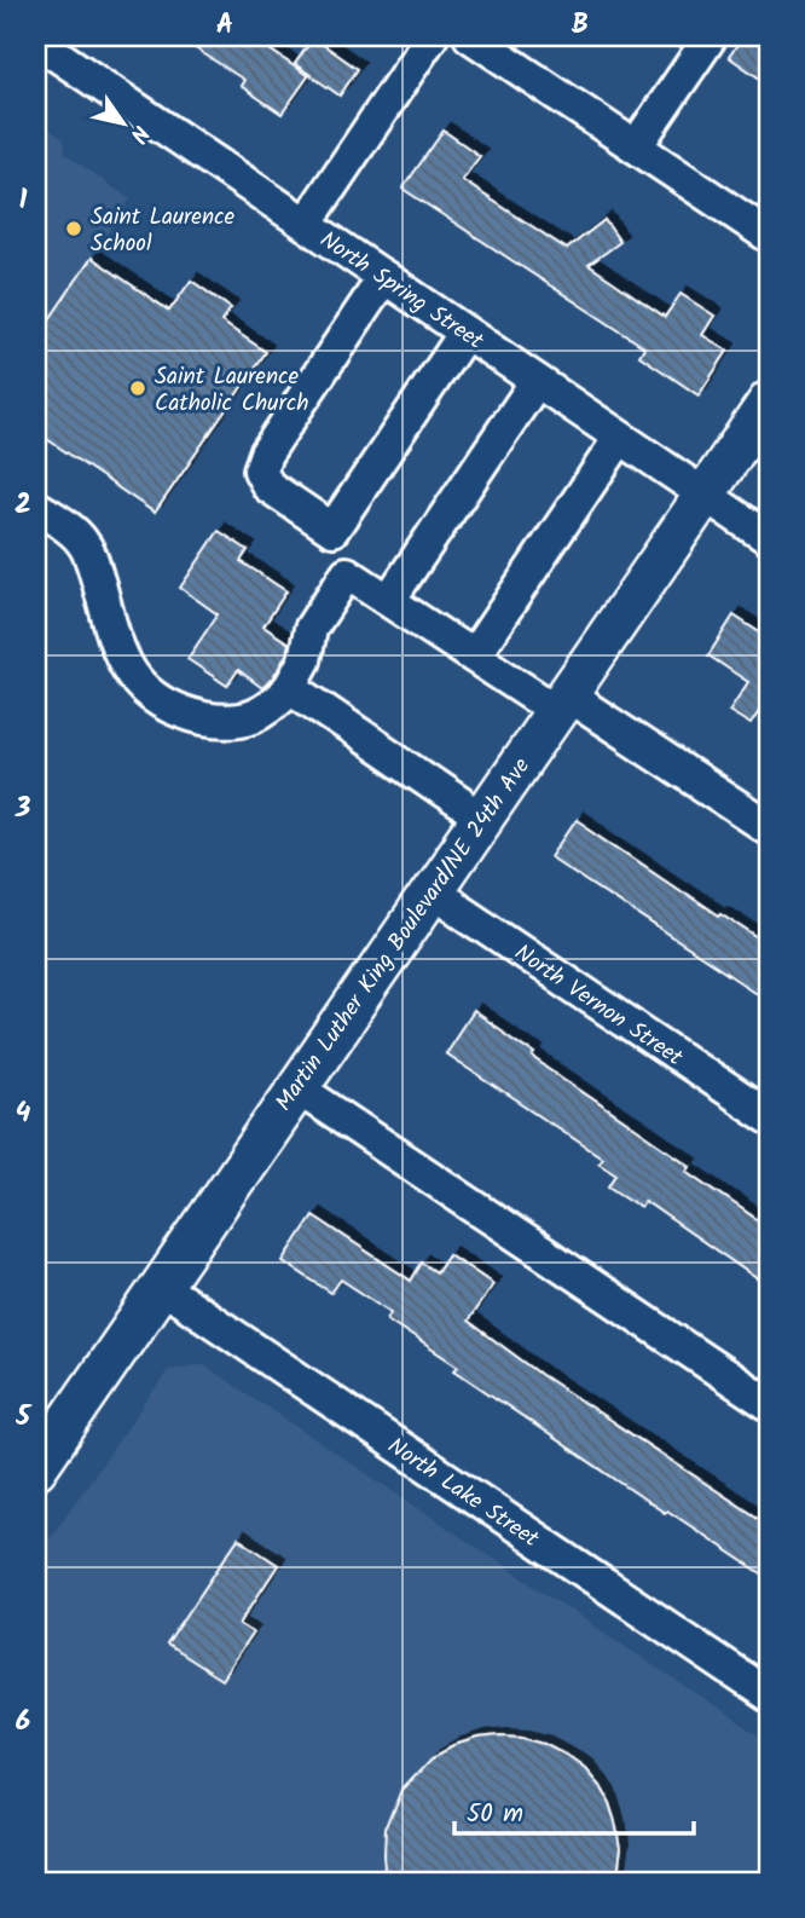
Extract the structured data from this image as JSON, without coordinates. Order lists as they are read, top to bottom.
{
  "streets": {
    "main road": ["Martin Luther King Boulevard/NE 24th Ave"],
    "street": ["North Spring Street", "North Vernon Street", "North Lake Street"]
  },
  "crossings": [
    ["North Spring Street", "Martin Luther King Boulevard/NE 24th Ave"],
    ["Martin Luther King Boulevard/NE 24th Ave", "North Vernon Street"],
    ["Martin Luther King Boulevard/NE 24th Ave", "North Lake Street"]
  ],
  "places": ["Saint Laurence School", "Saint Laurence Catholic Church"],
  "scale_bar": "50 m",
  "north": "bottom right",
  "grid": {
    "columns": ["A", "B"],
    "rows": [
      "1",
      "2",
      "3",
      "4",
      "5",
      "6"
    ]
  }
}
